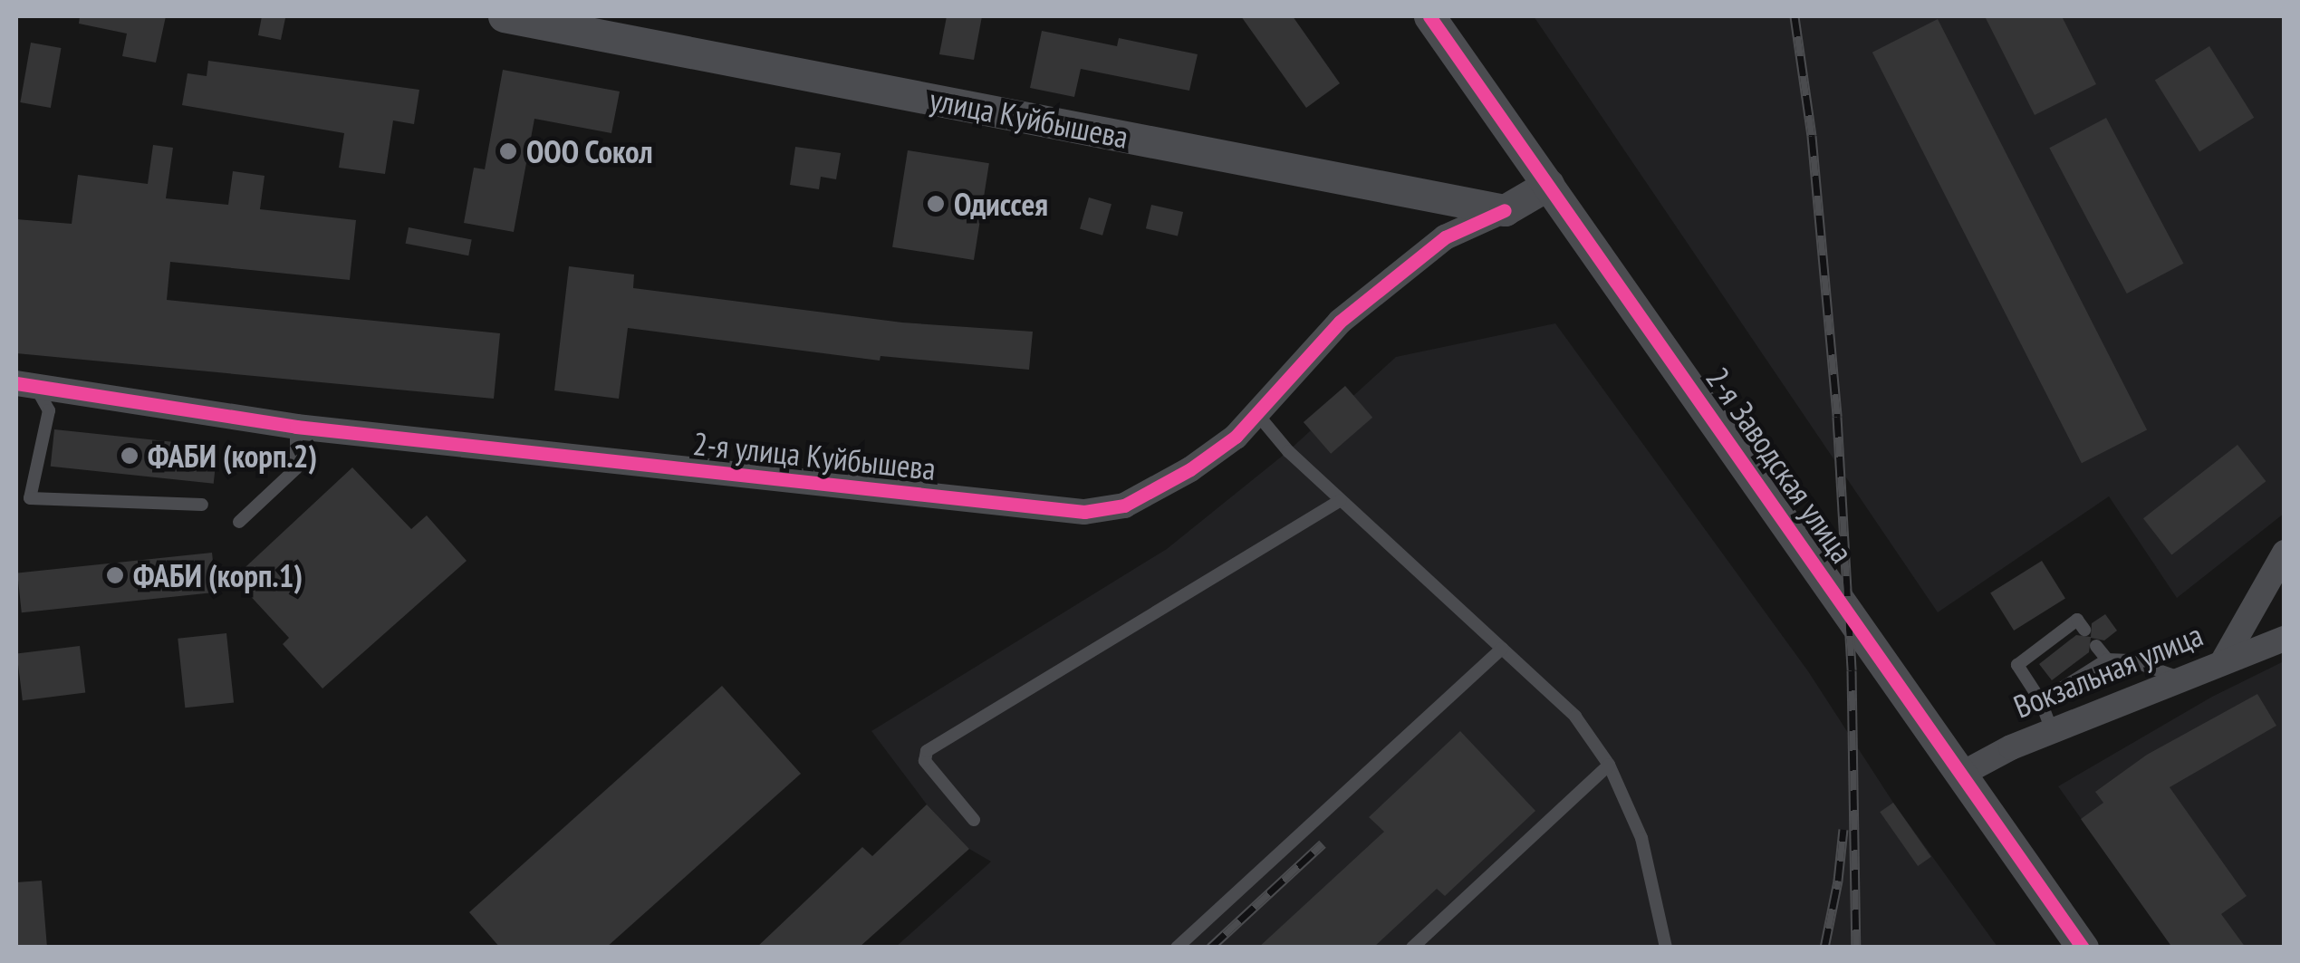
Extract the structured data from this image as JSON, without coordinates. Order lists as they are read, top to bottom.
{
  "streets": {
    "street": [
      "улица Куйбышева",
      "2-я улица Куйбышева",
      "2-я Заводская улица",
      "Вокзальная улица"
    ]
  },
  "crossings": [
    ["улица Куйбышева", "2-я улица Куйбышева"],
    ["2-я Заводская улица", "Вокзальная улица"]
  ],
  "places": [
    "ООО Сокол",
    "Одиссея",
    "ФАБИ (корп.2)",
    "ФАБИ (корп.1)"
  ]
}
